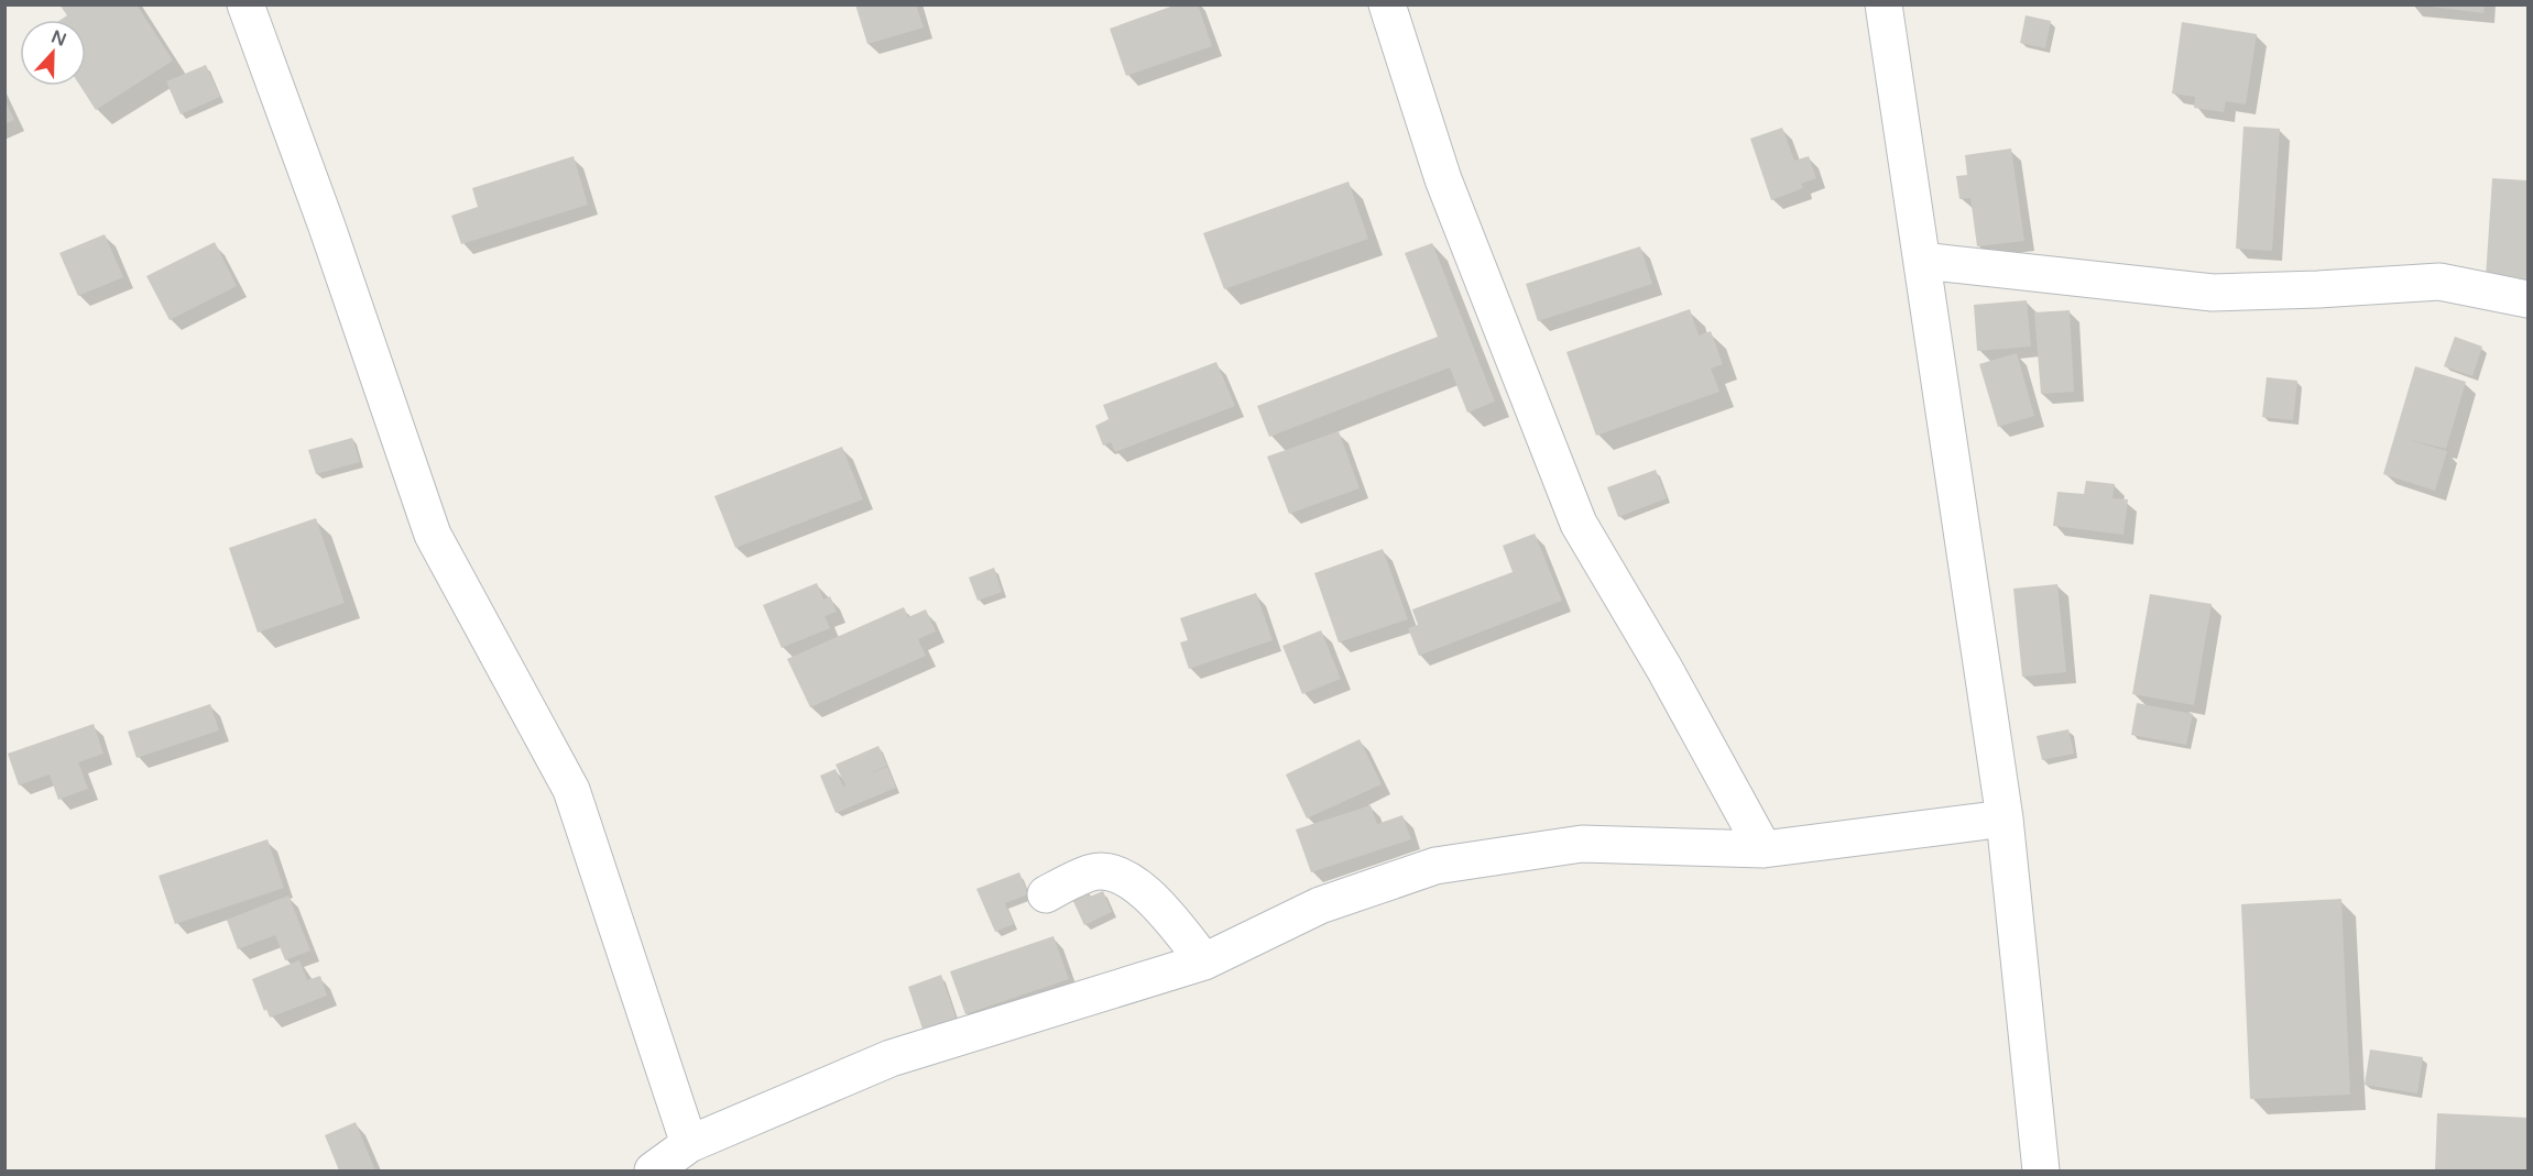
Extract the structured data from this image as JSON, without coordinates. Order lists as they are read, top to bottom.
{
  "north": "top"
}
